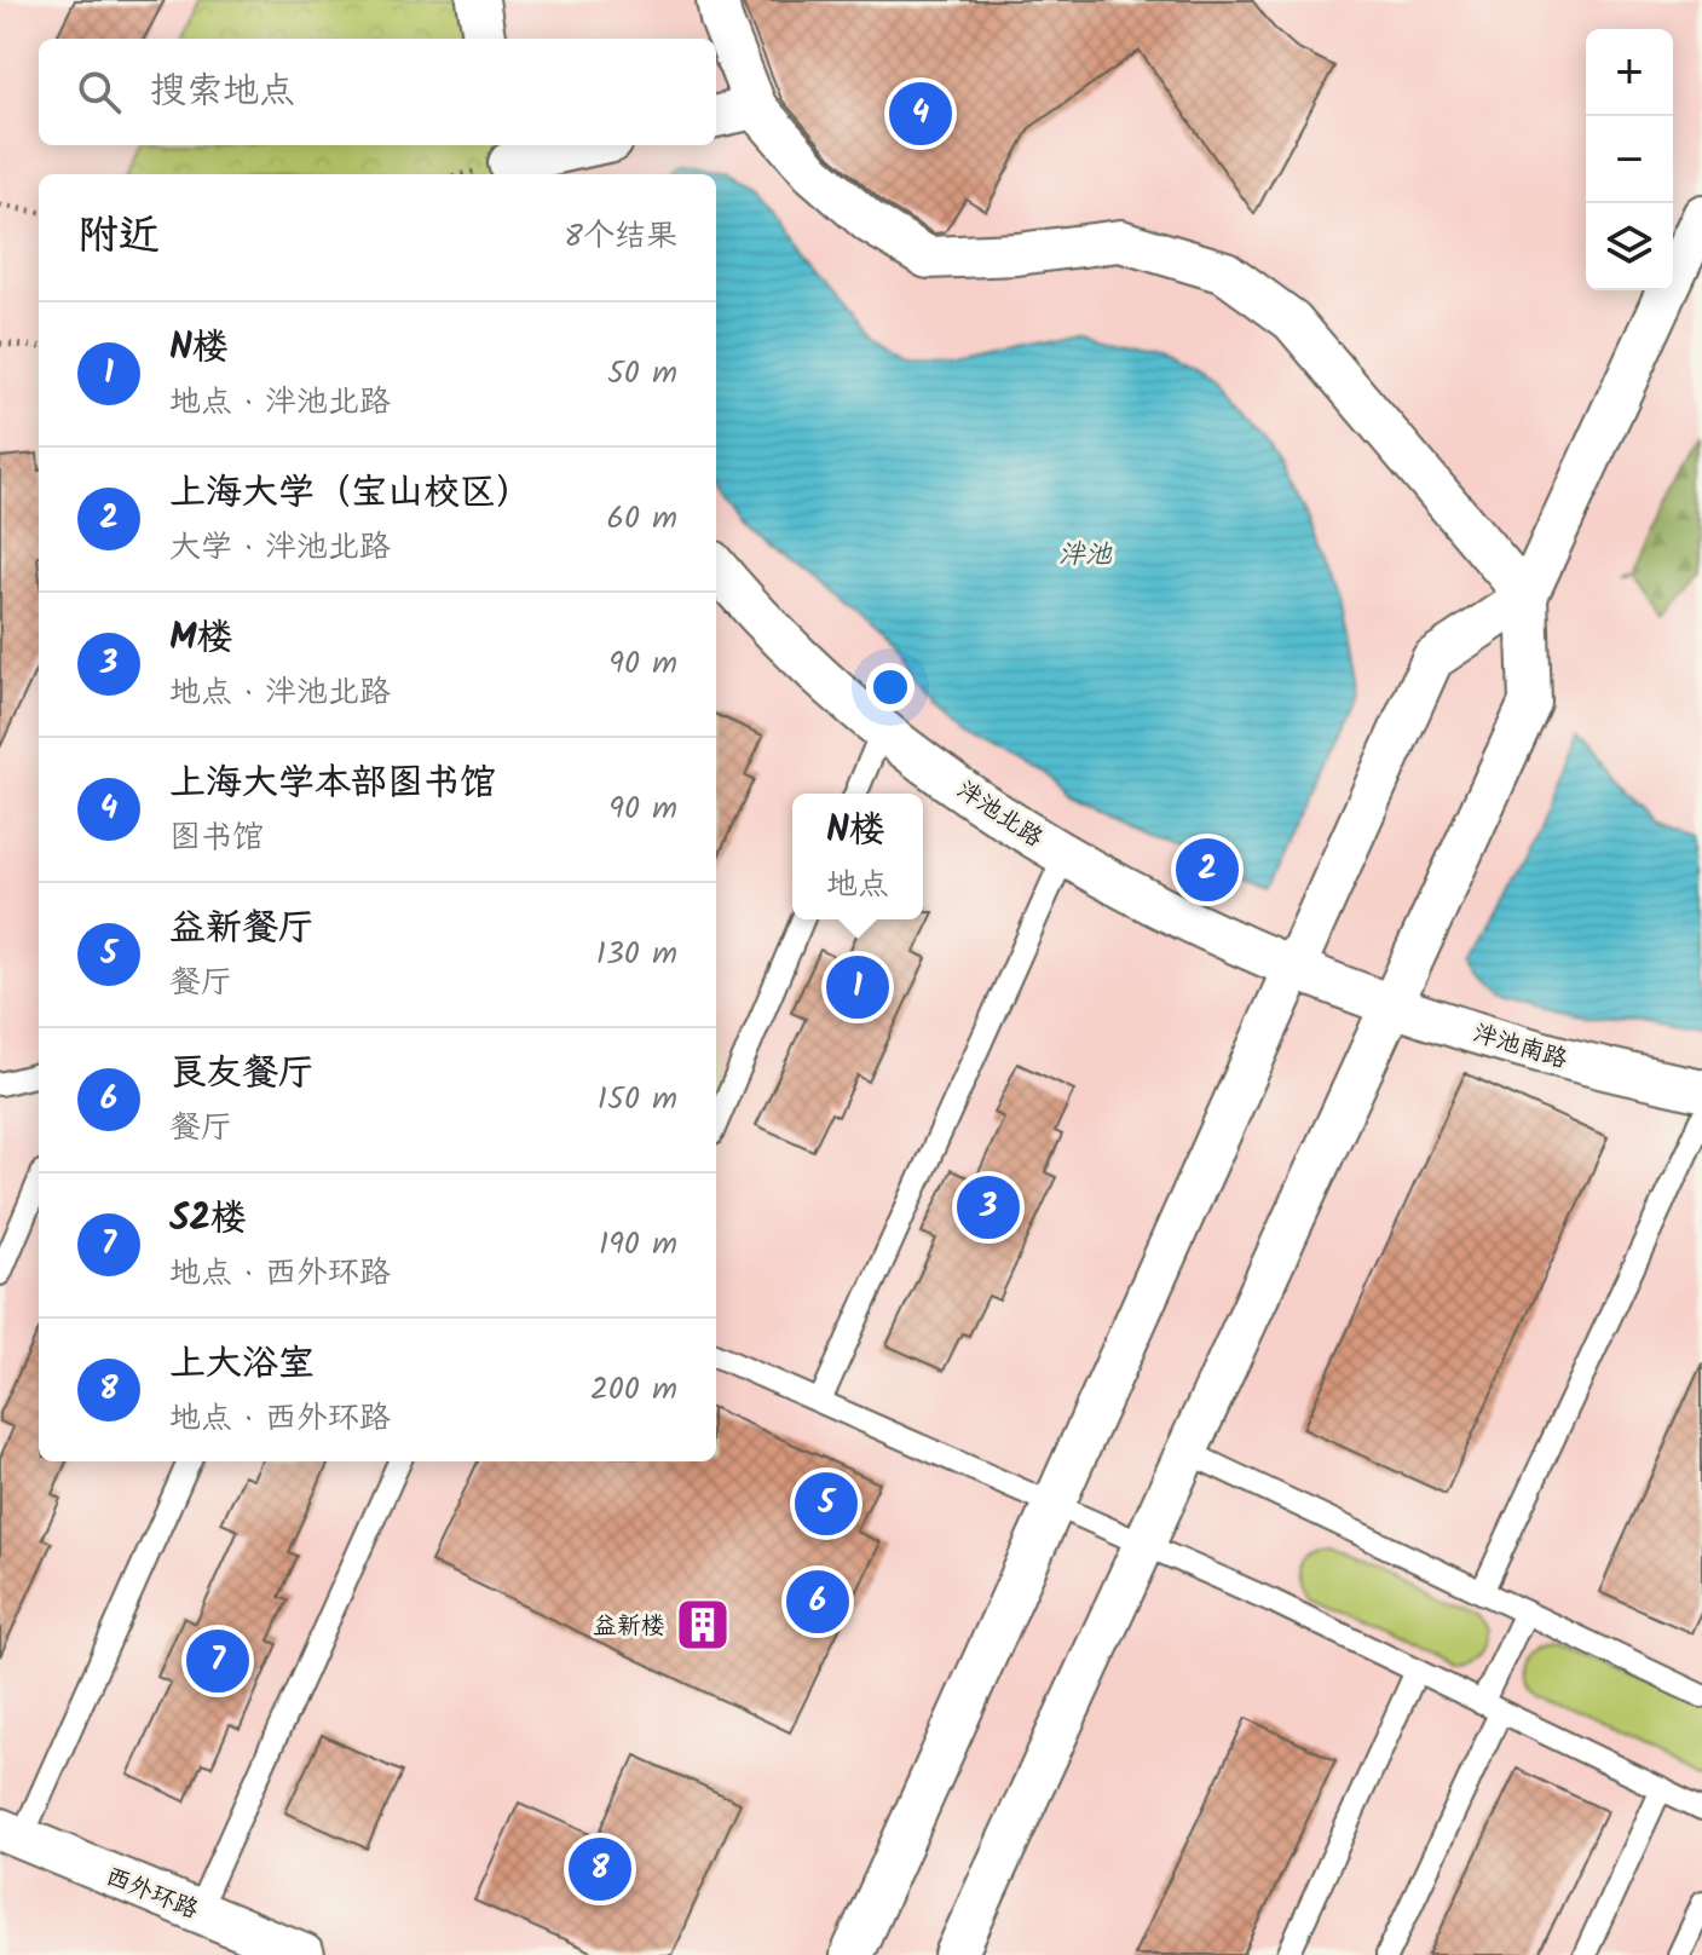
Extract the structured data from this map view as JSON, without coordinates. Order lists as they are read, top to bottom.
{
  "streets": {
    "street": ["泮池北路", "泮池南路", "西外环路"]
  },
  "crossings": [
    ["泮池北路", "泮池南路"]
  ],
  "water": ["泮池"],
  "places": {
    "building": ["益新楼"]
  },
  "page": {
    "map_buttons": ["+", "−"],
    "search": "搜索地点",
    "pins": [
      "4",
      "2",
      "1",
      "3",
      "5",
      "6",
      "7",
      "8"
    ],
    "heading": ["附近", "8个结果"],
    "list": [
      {
        "mark": "1",
        "name": "N楼",
        "note": "地点 · 泮池北路",
        "value": "50 m"
      },
      {
        "mark": "2",
        "name": "上海大学（宝山校区）",
        "note": "大学 · 泮池北路",
        "value": "60 m"
      },
      {
        "mark": "3",
        "name": "M楼",
        "note": "地点 · 泮池北路",
        "value": "90 m"
      },
      {
        "mark": "4",
        "name": "上海大学本部图书馆",
        "note": "图书馆",
        "value": "90 m"
      },
      {
        "mark": "5",
        "name": "益新餐厅",
        "note": "餐厅",
        "value": "130 m"
      },
      {
        "mark": "6",
        "name": "良友餐厅",
        "note": "餐厅",
        "value": "150 m"
      },
      {
        "mark": "7",
        "name": "S2楼",
        "note": "地点 · 西外环路",
        "value": "190 m"
      },
      {
        "mark": "8",
        "name": "上大浴室",
        "note": "地点 · 西外环路",
        "value": "200 m"
      }
    ],
    "popup": ["N楼", "地点"]
  }
}
